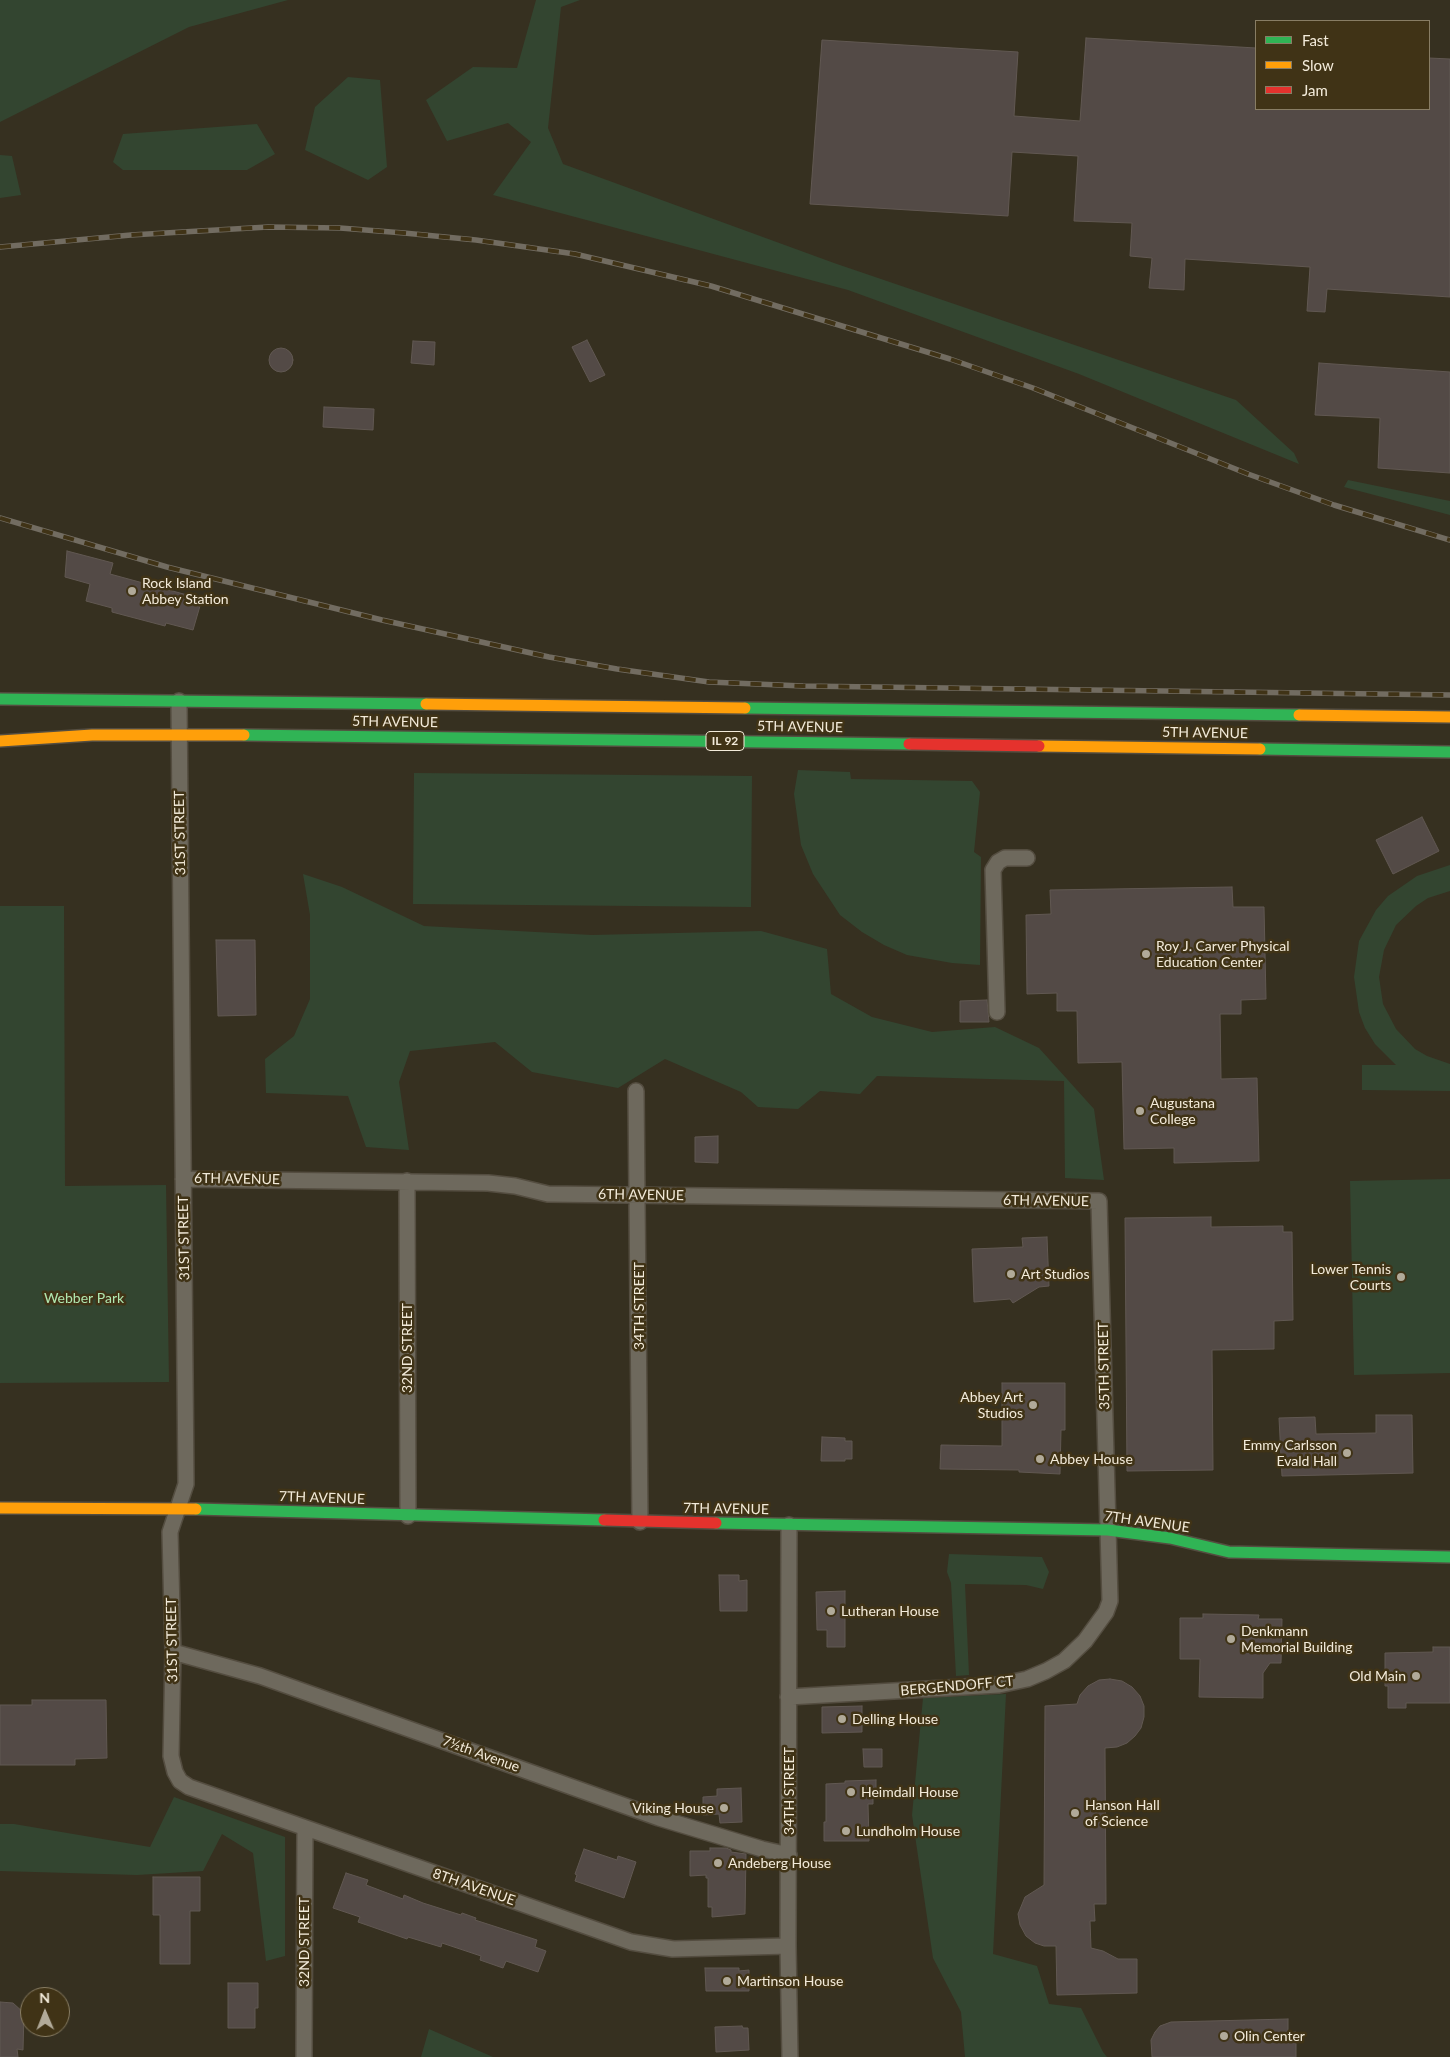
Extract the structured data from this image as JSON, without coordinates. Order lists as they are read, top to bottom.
{
  "streets": {
    "main road": ["5TH AVENUE", "IL 92", "7TH AVENUE"],
    "street": [
      "31ST STREET",
      "6TH AVENUE",
      "34TH STREET",
      "32ND STREET",
      "35TH STREET",
      "BERGENDOFF CT",
      "7½th Avenue",
      "8TH AVENUE"
    ]
  },
  "crossings": [
    ["5TH AVENUE", "31ST STREET"],
    ["31ST STREET", "6TH AVENUE"],
    ["31ST STREET", "7TH AVENUE"],
    ["31ST STREET", "7½th Avenue"],
    ["31ST STREET", "8TH AVENUE"],
    ["6TH AVENUE", "34TH STREET"],
    ["6TH AVENUE", "32ND STREET"],
    ["6TH AVENUE", "35TH STREET"],
    ["34TH STREET", "7TH AVENUE"],
    ["34TH STREET", "BERGENDOFF CT"],
    ["34TH STREET", "7½th Avenue"],
    ["34TH STREET", "8TH AVENUE"],
    ["32ND STREET", "7TH AVENUE"],
    ["32ND STREET", "8TH AVENUE"],
    ["35TH STREET", "7TH AVENUE"],
    ["35TH STREET", "BERGENDOFF CT"],
    ["7TH AVENUE", "BERGENDOFF CT"]
  ],
  "parks": ["Webber Park"],
  "places": [
    "Rock Island Abbey Station",
    "Roy J. Carver Physical Education Center",
    "Augustana College",
    "Art Studios",
    "Lower Tennis Courts",
    "Abbey Art Studios",
    "Emmy Carlsson Evald Hall",
    "Abbey House",
    "Lutheran House",
    "Denkmann Memorial Building",
    "Old Main",
    "Delling House",
    "Heimdall House",
    "Viking House",
    "Hanson Hall of Science",
    "Lundholm House",
    "Andeberg House",
    "Martinson House",
    "Olin Center"
  ],
  "legend": ["Fast", "Slow", "Jam"],
  "north": "top"
}
